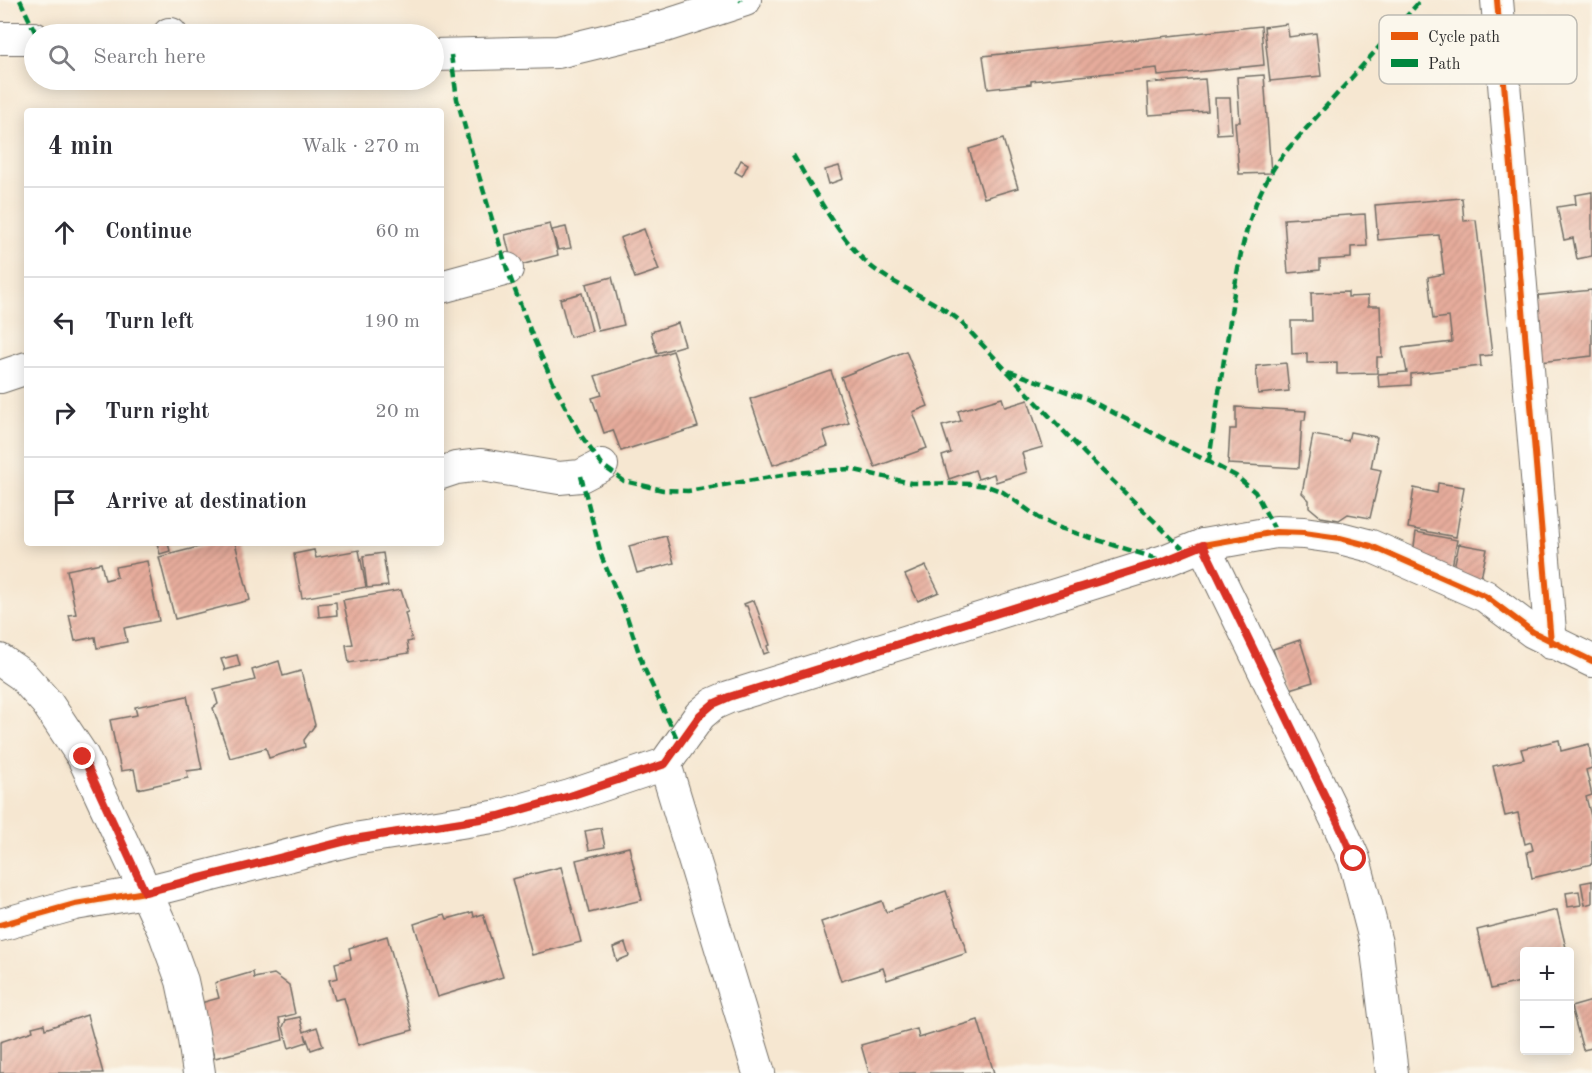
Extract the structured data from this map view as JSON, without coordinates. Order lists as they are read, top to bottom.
{
  "legend": ["Cycle path", "Path"],
  "page": {
    "search": "Search here",
    "heading": ["4 min", "Walk · 270 m"],
    "list": [
      ["Continue", "60 m"],
      ["Turn left", "190 m"],
      ["Turn right", "20 m"],
      "Arrive at destination"
    ],
    "map_buttons": ["+", "−"]
  }
}
